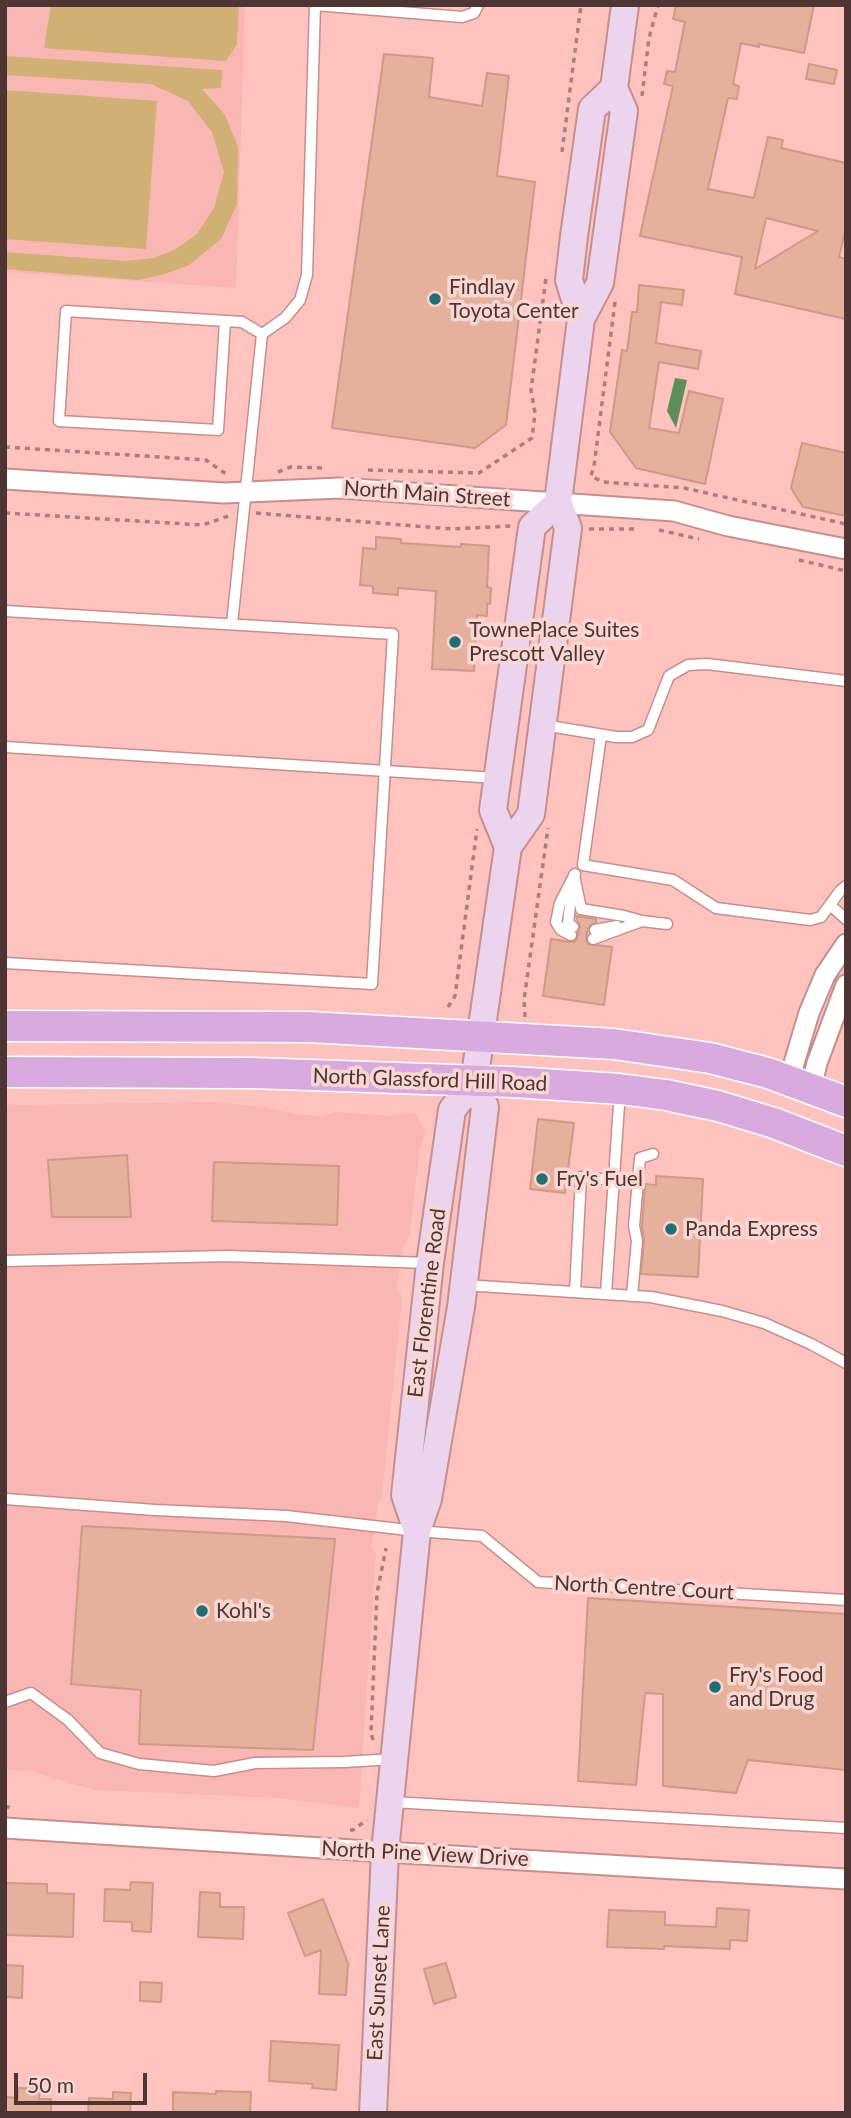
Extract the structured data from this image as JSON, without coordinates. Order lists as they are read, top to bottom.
{
  "streets": {
    "main road": ["North Glassford Hill Road"],
    "street": [
      "North Main Street",
      "East Florentine Road",
      "North Pine View Drive",
      "East Sunset Lane"
    ],
    "lane": ["North Centre Court"]
  },
  "crossings": [
    ["North Main Street", "East Florentine Road"],
    ["North Glassford Hill Road", "East Florentine Road"],
    ["East Florentine Road", "North Centre Court"],
    ["East Florentine Road", "North Pine View Drive"],
    ["East Florentine Road", "East Sunset Lane"],
    ["North Pine View Drive", "East Sunset Lane"]
  ],
  "places": [
    "Findlay Toyota Center",
    "TownePlace Suites Prescott Valley",
    "Fry's Fuel",
    "Panda Express",
    "Kohl's",
    "Fry's Food and Drug"
  ],
  "scale_bar": "50 m"
}
